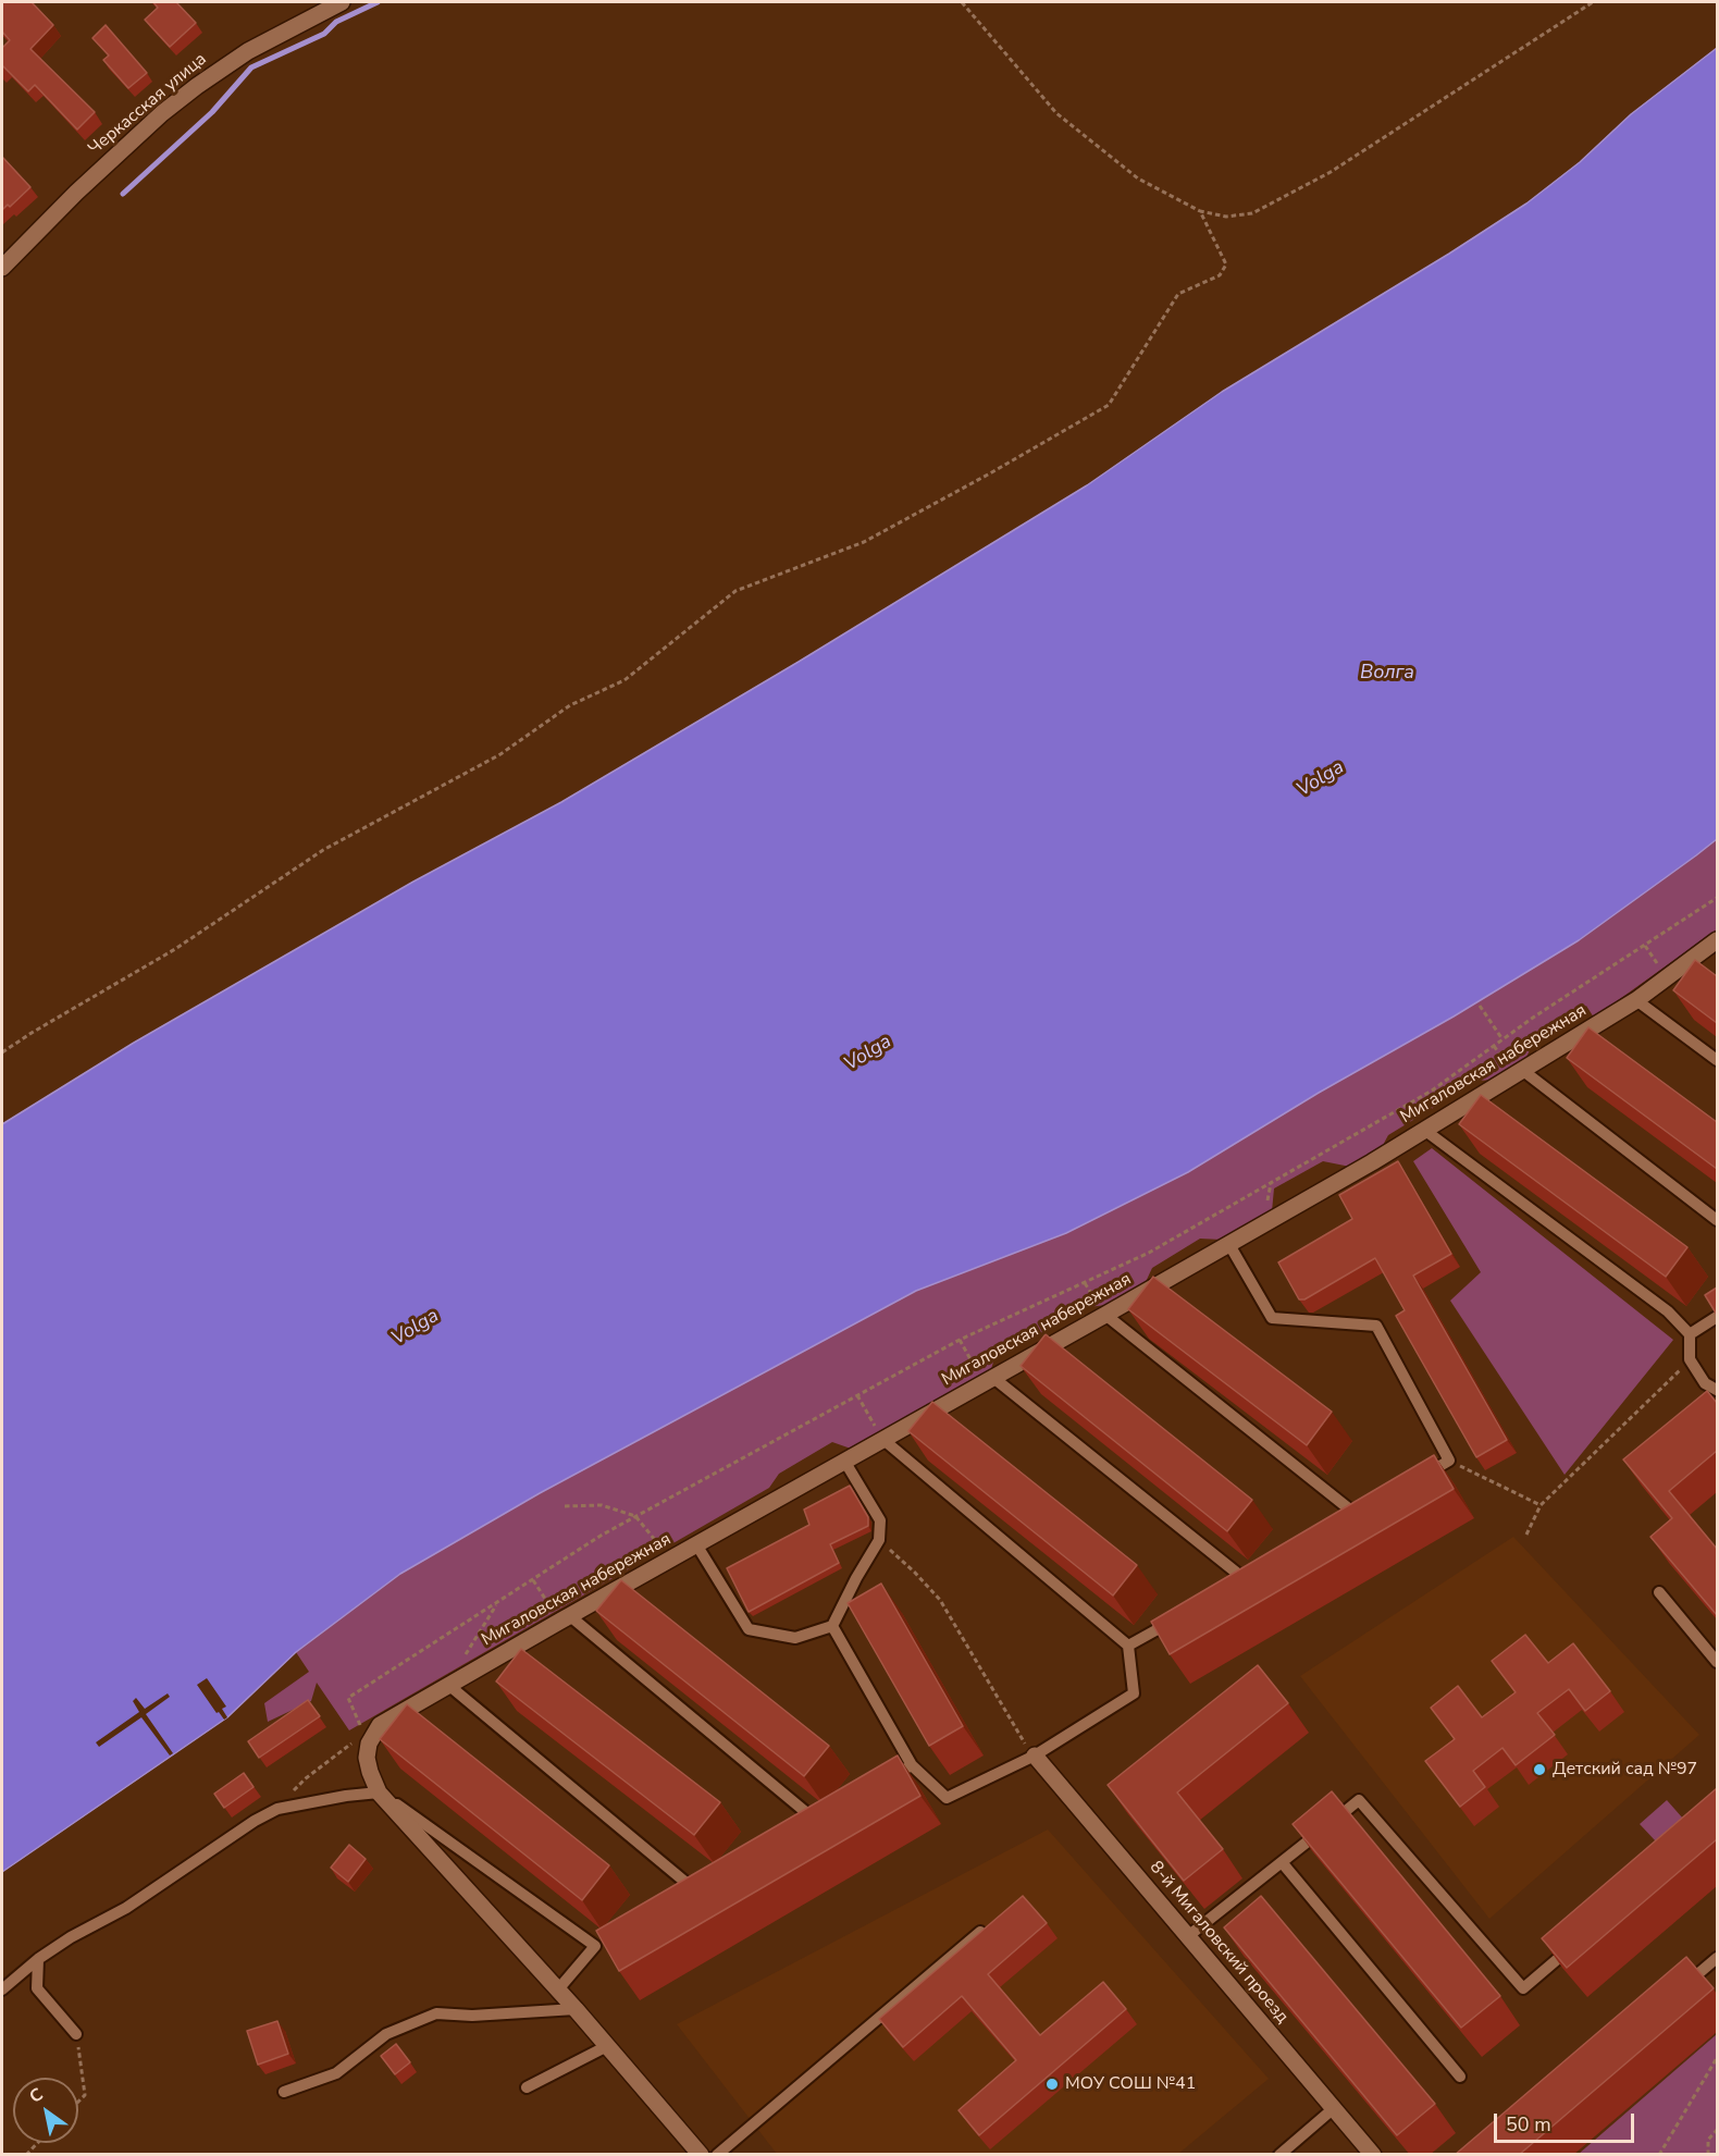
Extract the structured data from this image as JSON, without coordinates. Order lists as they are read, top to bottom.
{
  "streets": {
    "street": ["Черкасская улица", "Мигаловская набережная", "8-й Мигаловский проезд"]
  },
  "water": ["Волга", "Volga"],
  "places": ["Детский сад №97", "МОУ СОШ №41"],
  "scale_bar": "50 m",
  "north": "top left"
}
